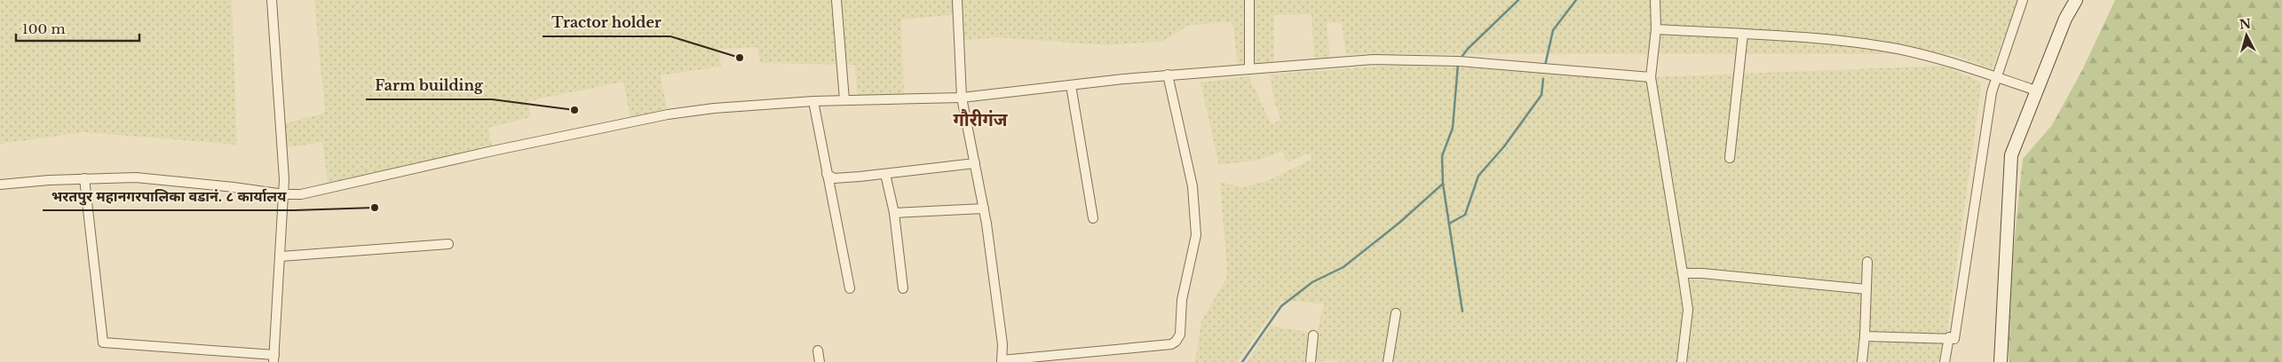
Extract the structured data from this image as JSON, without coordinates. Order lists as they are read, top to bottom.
{
  "districts": ["गौरीगंज"],
  "places": ["Tractor holder", "Farm building", "भरतपुर महानगरपालिका वडानं. ८ कार्यालय"],
  "scale_bar": "100 m",
  "north": "top"
}
